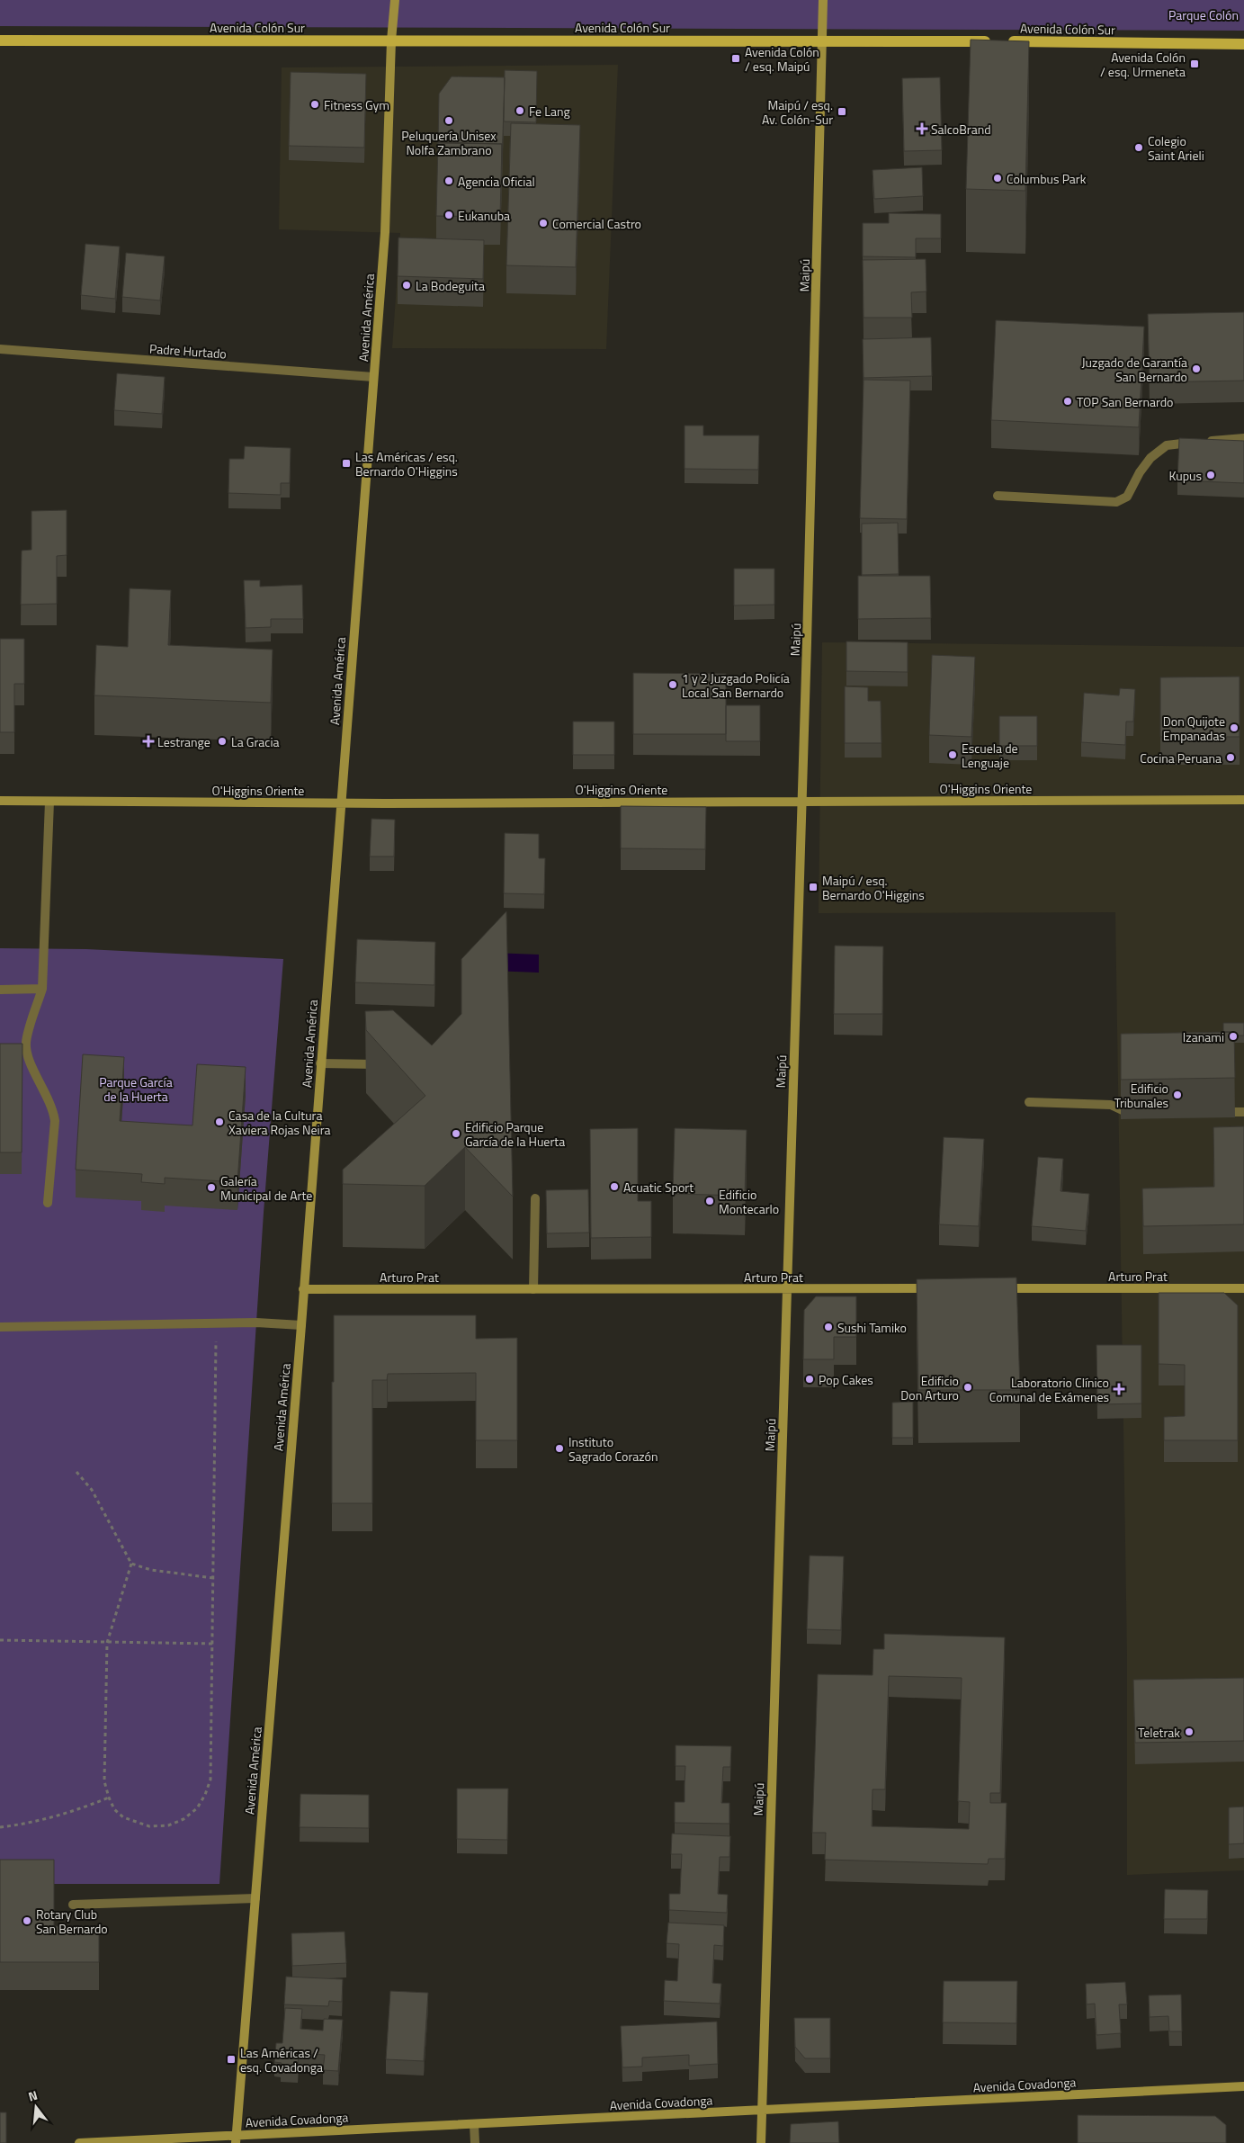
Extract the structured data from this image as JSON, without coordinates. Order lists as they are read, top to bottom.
{
  "streets": {
    "main road": ["Avenida Colón Sur"],
    "street": [
      "Maipú",
      "Avenida América",
      "Padre Hurtado",
      "O'Higgins Oriente",
      "Arturo Prat",
      "Avenida Covadonga"
    ]
  },
  "crossings": [
    ["Avenida Colón Sur", "Maipú"],
    ["Avenida Colón Sur", "Avenida América"],
    ["Maipú", "O'Higgins Oriente"],
    ["Maipú", "Arturo Prat"],
    ["Maipú", "Avenida Covadonga"],
    ["Avenida América", "Padre Hurtado"],
    ["Avenida América", "O'Higgins Oriente"],
    ["Avenida América", "Arturo Prat"],
    ["Avenida América", "Avenida Covadonga"]
  ],
  "parks": ["Parque Colón", "Parque García de la Huerta"],
  "places": {
    "transit": [
      "Avenida Colón / esq. Maipú",
      "Avenida Colón / esq. Urmeneta",
      "Maipú / esq. Av. Colón-Sur",
      "Las Américas / esq. Bernardo O'Higgins",
      "Maipú / esq. Bernardo O'Higgins",
      "Las Américas / esq. Covadonga"
    ],
    "other": [
      "Fitness Gym",
      "Fe Lang",
      "Peluquería Unisex Nolfa Zambrano",
      "Colegio Saint Arieli",
      "Columbus Park",
      "Agencia Oficial",
      "Eukanuba",
      "Comercial Castro",
      "La Bodeguita",
      "Juzgado de Garantía San Bernardo",
      "TOP San Bernardo",
      "Kupus",
      "1 y 2 Juzgado Policía Local San Bernardo",
      "Don Quijote Empanadas",
      "La Gracia",
      "Escuela de Lenguaje",
      "Cocina Peruana",
      "Izanami",
      "Edificio Tribunales",
      "Casa de la Cultura Xaviera Rojas Neira",
      "Edificio Parque García de la Huerta",
      "Acuatic Sport",
      "Galería Municipal de Arte",
      "Edificio Montecarlo",
      "Sushi Tamiko",
      "Pop Cakes",
      "Edificio Don Arturo",
      "Instituto Sagrado Corazón",
      "Teletrak",
      "Rotary Club San Bernardo"
    ],
    "health": ["SalcoBrand", "Lestrange", "Laboratorio Clínico Comunal de Exámenes"]
  },
  "north": "top"
}
